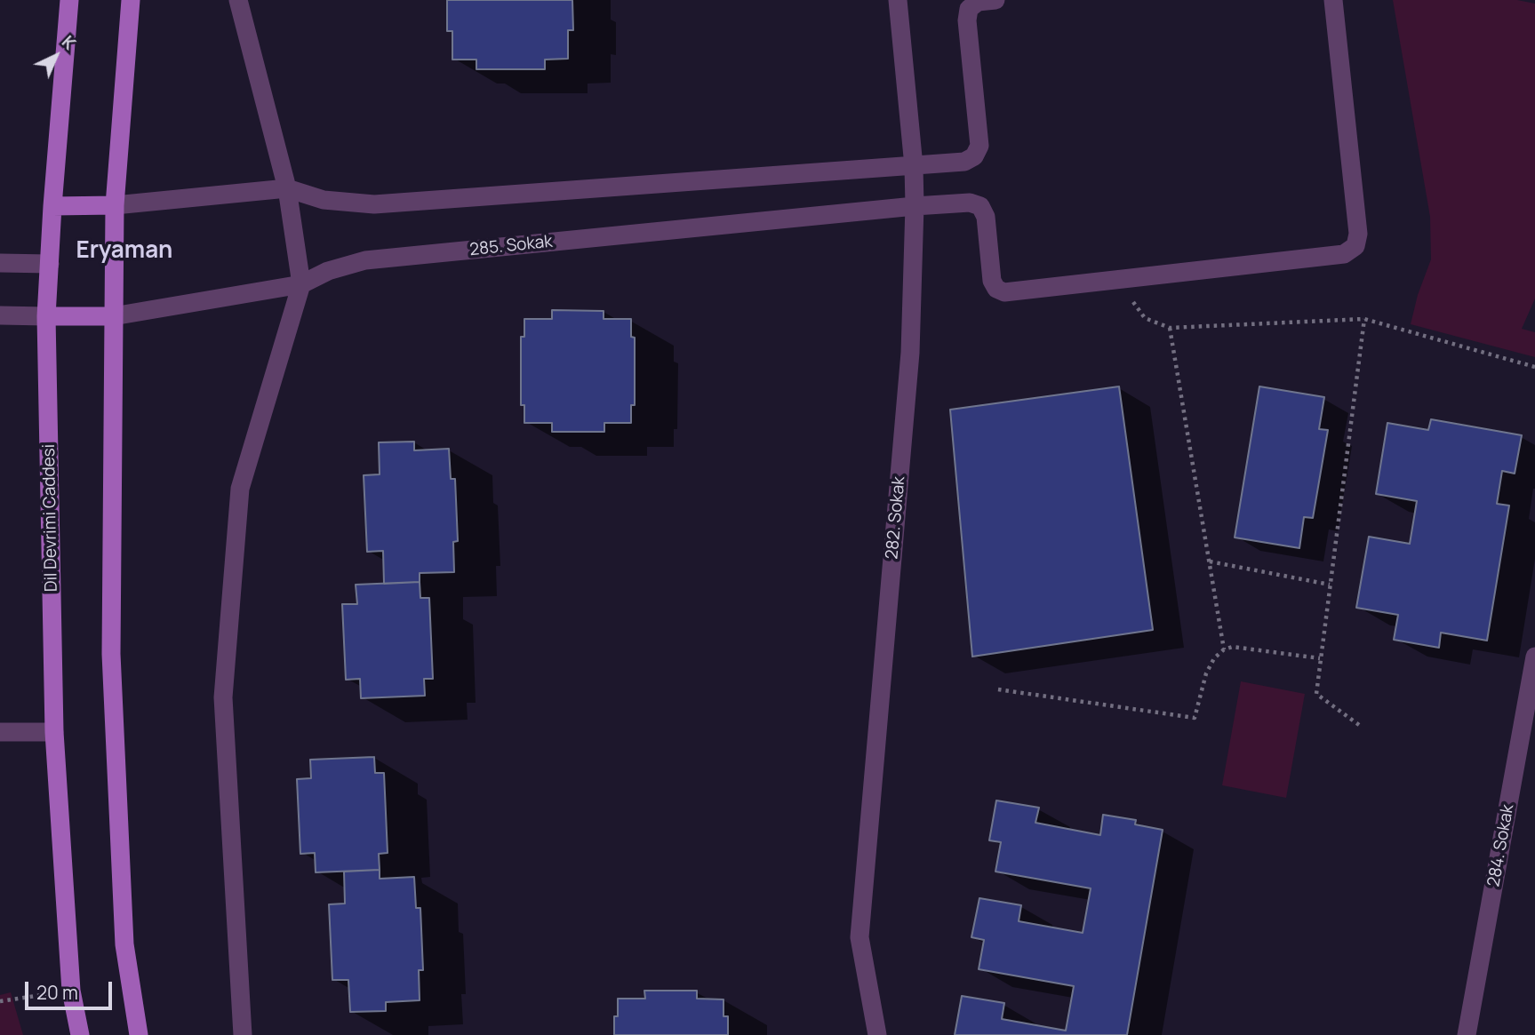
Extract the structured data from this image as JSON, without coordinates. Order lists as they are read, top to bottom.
{
  "streets": {
    "main road": ["Dil Devrimi Caddesi"],
    "street": ["285. Sokak", "282. Sokak", "284. Sokak"]
  },
  "crossings": [
    ["285. Sokak", "282. Sokak"]
  ],
  "districts": ["Eryaman"],
  "scale_bar": "20 m",
  "north": "top right"
}
